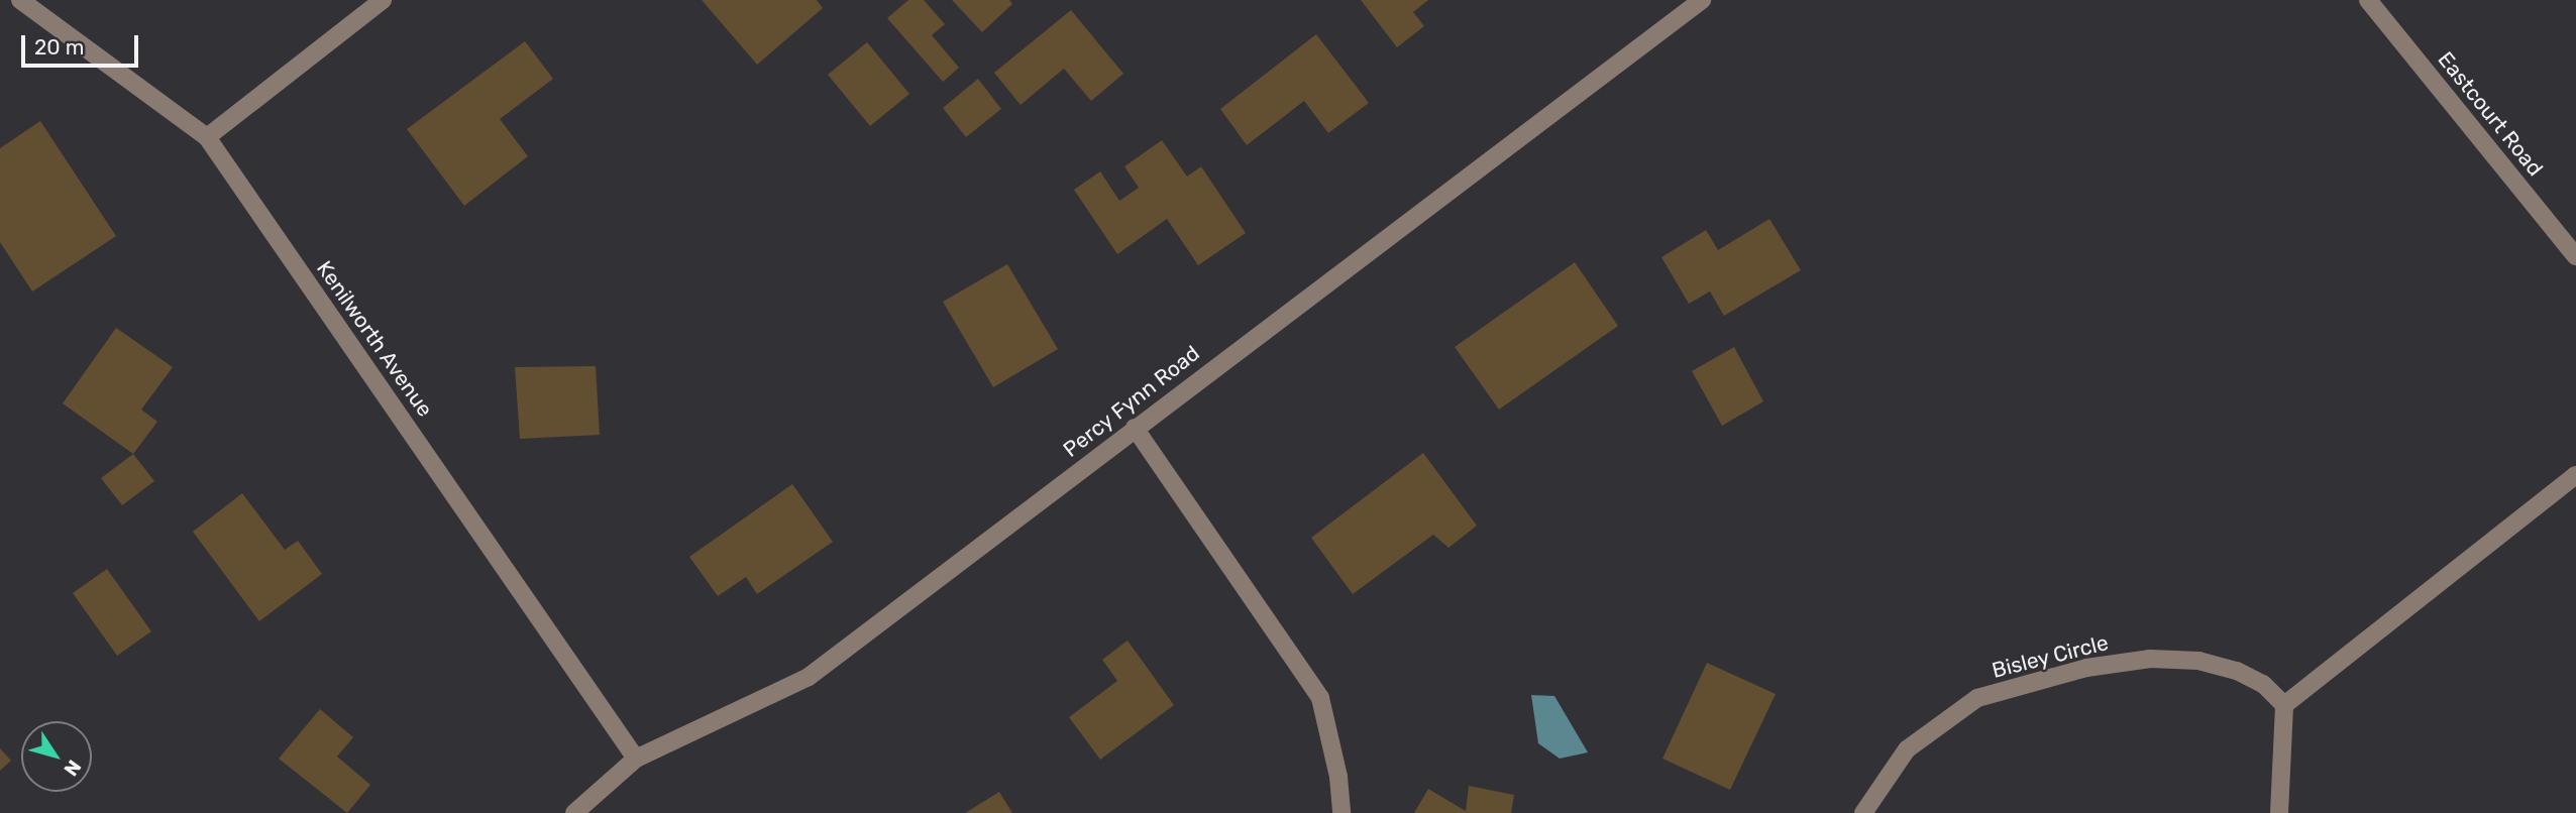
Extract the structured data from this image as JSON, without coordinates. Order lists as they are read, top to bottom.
{
  "streets": {
    "street": [
      "Eastcourt Road",
      "Kenilworth Avenue",
      "Percy Fynn Road",
      "Bisley Circle"
    ]
  },
  "crossings": [
    ["Kenilworth Avenue", "Percy Fynn Road"]
  ],
  "scale_bar": "20 m",
  "north": "bottom right"
}
